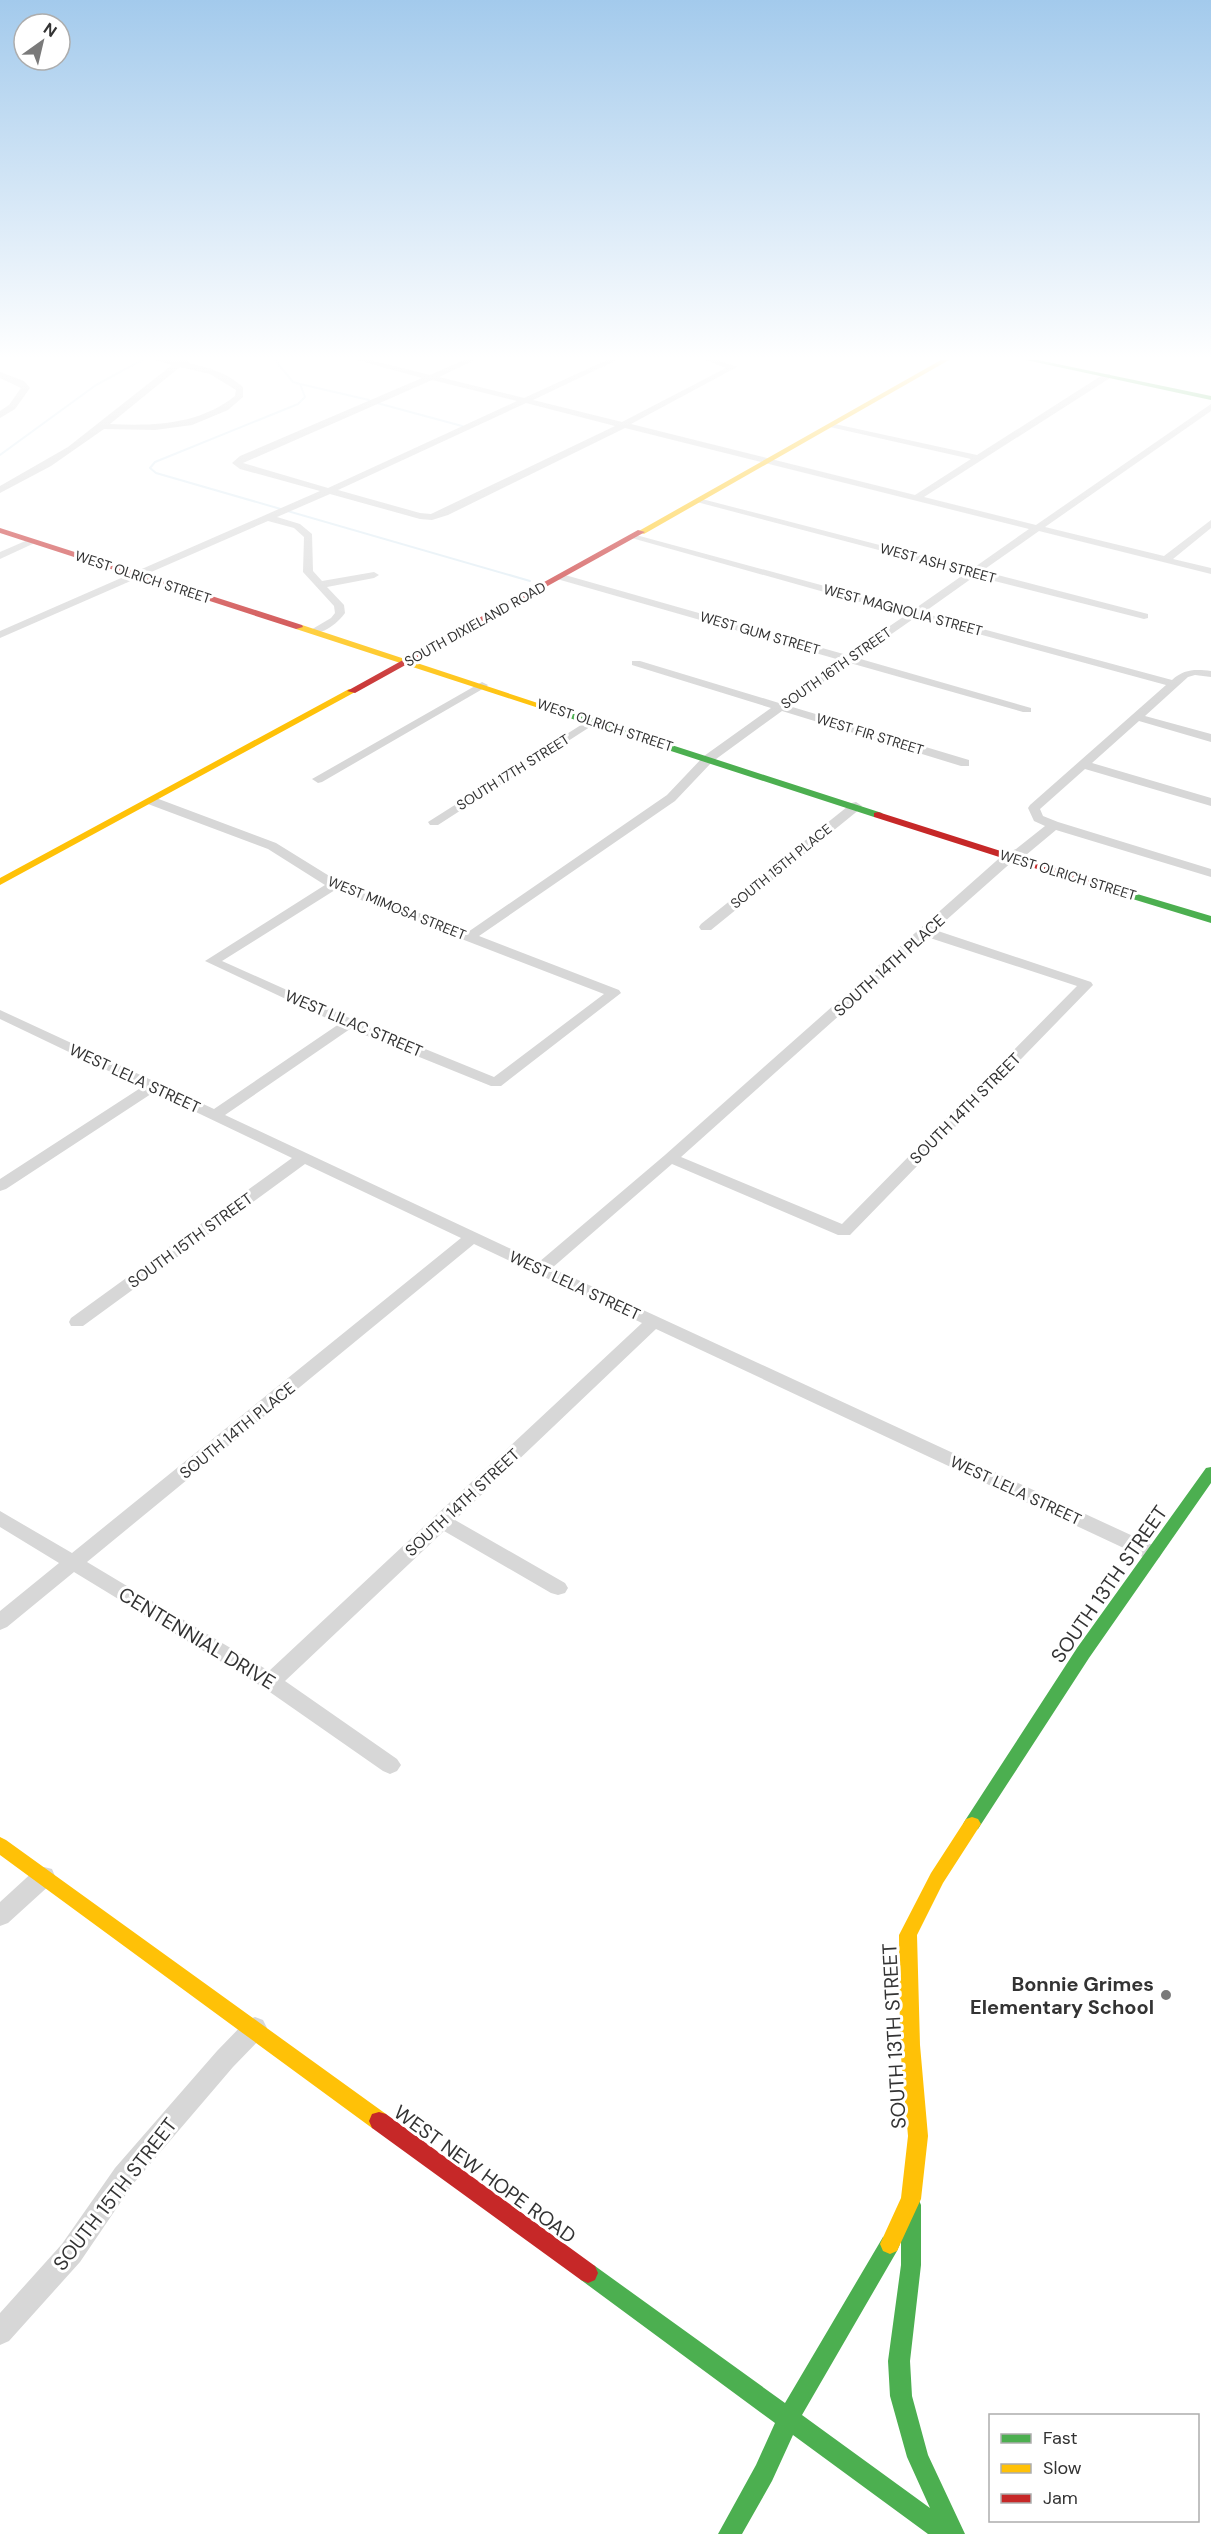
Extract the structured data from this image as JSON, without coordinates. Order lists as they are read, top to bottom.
{
  "streets": {
    "street": [
      "WEST ASH STREET",
      "WEST OLRICH STREET",
      "WEST MAGNOLIA STREET",
      "SOUTH DIXIELAND ROAD",
      "WEST GUM STREET",
      "SOUTH 16TH STREET",
      "WEST FIR STREET",
      "SOUTH 17TH STREET",
      "SOUTH 15TH PLACE",
      "WEST MIMOSA STREET",
      "SOUTH 14TH PLACE",
      "WEST LILAC STREET",
      "WEST LELA STREET",
      "SOUTH 14TH STREET",
      "SOUTH 15TH STREET",
      "SOUTH 13TH STREET",
      "CENTENNIAL DRIVE",
      "WEST NEW HOPE ROAD"
    ]
  },
  "crossings": [
    ["WEST ASH STREET", "SOUTH DIXIELAND ROAD"],
    ["WEST ASH STREET", "SOUTH 16TH STREET"],
    ["WEST OLRICH STREET", "SOUTH DIXIELAND ROAD"],
    ["WEST OLRICH STREET", "SOUTH 16TH STREET"],
    ["WEST OLRICH STREET", "SOUTH 17TH STREET"],
    ["WEST OLRICH STREET", "SOUTH 15TH PLACE"],
    ["WEST OLRICH STREET", "SOUTH 14TH PLACE"],
    ["WEST MAGNOLIA STREET", "SOUTH DIXIELAND ROAD"],
    ["WEST MAGNOLIA STREET", "SOUTH 16TH STREET"],
    ["SOUTH DIXIELAND ROAD", "WEST GUM STREET"],
    ["SOUTH DIXIELAND ROAD", "WEST MIMOSA STREET"],
    ["WEST GUM STREET", "SOUTH 16TH STREET"],
    ["SOUTH 16TH STREET", "WEST FIR STREET"],
    ["SOUTH 16TH STREET", "WEST MIMOSA STREET"],
    ["WEST MIMOSA STREET", "WEST LILAC STREET"],
    ["SOUTH 14TH PLACE", "WEST LELA STREET"],
    ["SOUTH 14TH PLACE", "SOUTH 14TH STREET"],
    ["SOUTH 14TH PLACE", "CENTENNIAL DRIVE"],
    ["WEST LELA STREET", "SOUTH 14TH STREET"],
    ["WEST LELA STREET", "SOUTH 15TH STREET"],
    ["WEST LELA STREET", "SOUTH 13TH STREET"],
    ["SOUTH 14TH STREET", "CENTENNIAL DRIVE"],
    ["SOUTH 15TH STREET", "WEST NEW HOPE ROAD"],
    ["SOUTH 13TH STREET", "WEST NEW HOPE ROAD"]
  ],
  "places": ["Bonnie Grimes Elementary School"],
  "legend": ["Fast", "Slow", "Jam"],
  "north": "top right"
}
